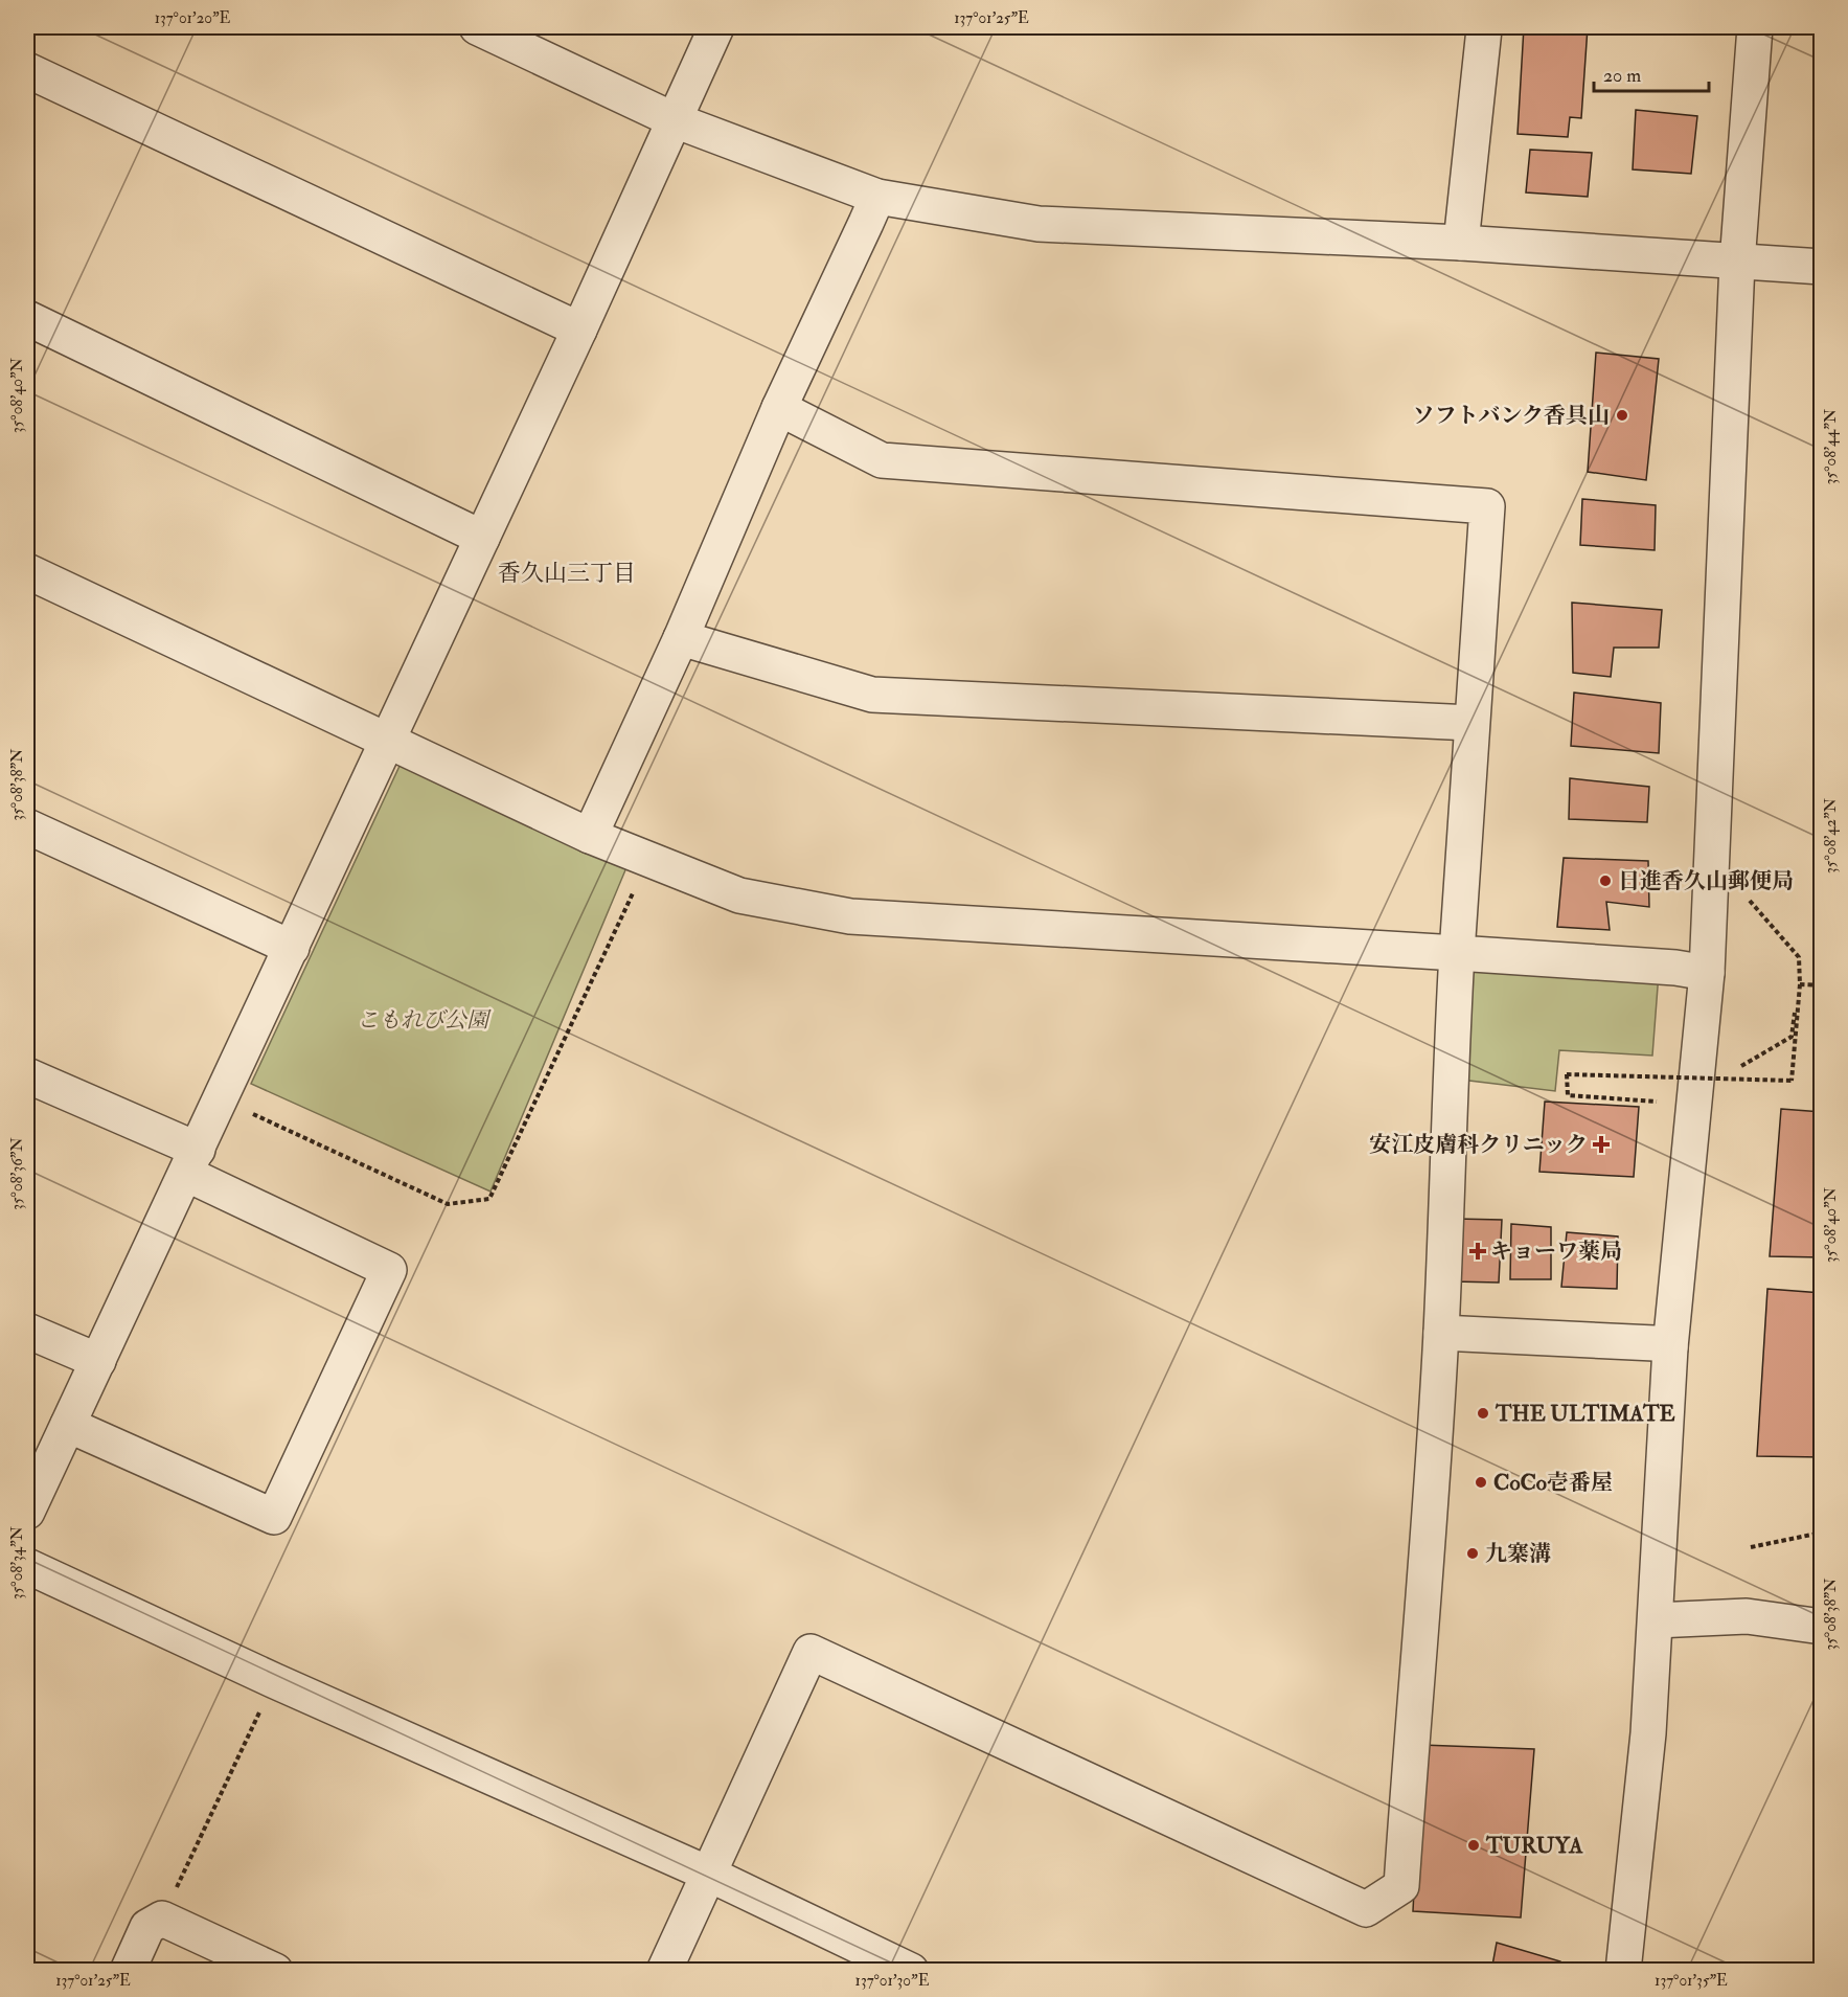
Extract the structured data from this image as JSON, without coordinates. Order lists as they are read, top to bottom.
{
  "districts": ["香久山三丁目"],
  "parks": ["こもれび公園"],
  "places": {
    "other": [
      "ソフトバンク香具山",
      "日進香久山郵便局",
      "THE ULTIMATE",
      "CoCo壱番屋",
      "九寨溝",
      "TURUYA"
    ],
    "health": ["安江皮膚科クリニック", "キョーワ薬局"]
  },
  "scale_bar": "20 m",
  "coordinates": [
    "137°01'20\"E",
    "137°01'25\"E",
    "35°08'40\"N",
    "35°08'44\"N",
    "35°08'38\"N",
    "35°08'42\"N",
    "35°08'36\"N",
    "35°08'34\"N",
    "137°01'30\"E",
    "137°01'35\"E"
  ]
}
